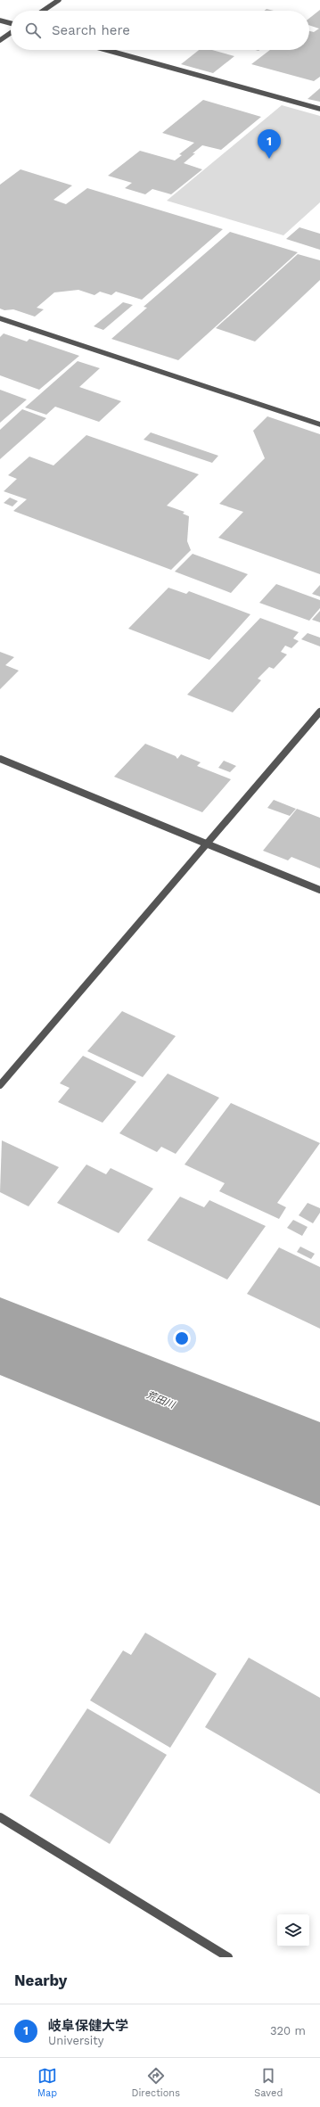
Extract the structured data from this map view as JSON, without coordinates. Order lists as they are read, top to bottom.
{
  "water": ["荒田川"],
  "page": {
    "search": "Search here",
    "pins": "1",
    "heading": "Nearby",
    "list": [
      {
        "mark": "1",
        "name": "岐阜保健大学",
        "note": "University",
        "value": "320 m"
      }
    ],
    "nav": ["Map", "Directions", "Saved"]
  }
}
